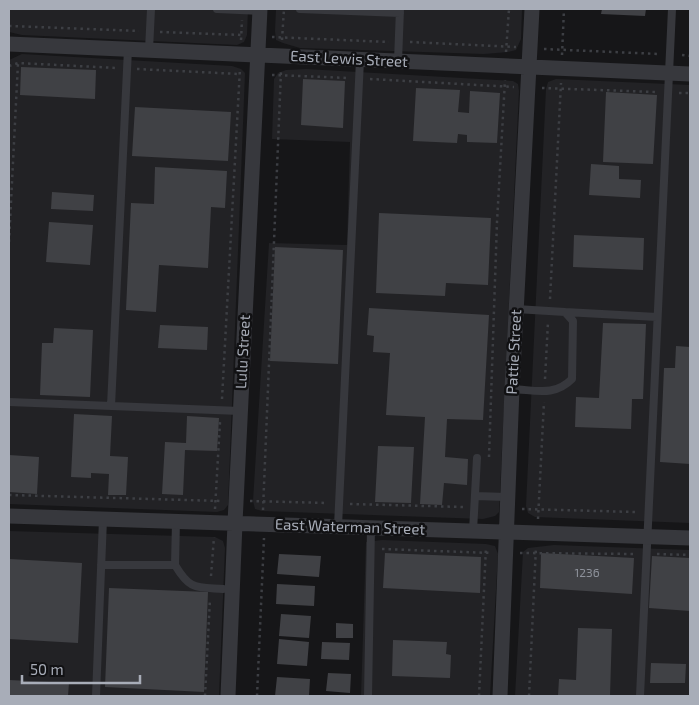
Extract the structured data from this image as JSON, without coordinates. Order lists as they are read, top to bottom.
{
  "streets": {
    "street": [
      "East Lewis Street",
      "Lulu Street",
      "Pattie Street",
      "East Waterman Street"
    ]
  },
  "crossings": [
    ["East Lewis Street", "Lulu Street"],
    ["East Lewis Street", "Pattie Street"],
    ["Lulu Street", "East Waterman Street"],
    ["Pattie Street", "East Waterman Street"]
  ],
  "house_numbers": ["1236"],
  "scale_bar": "50 m"
}
